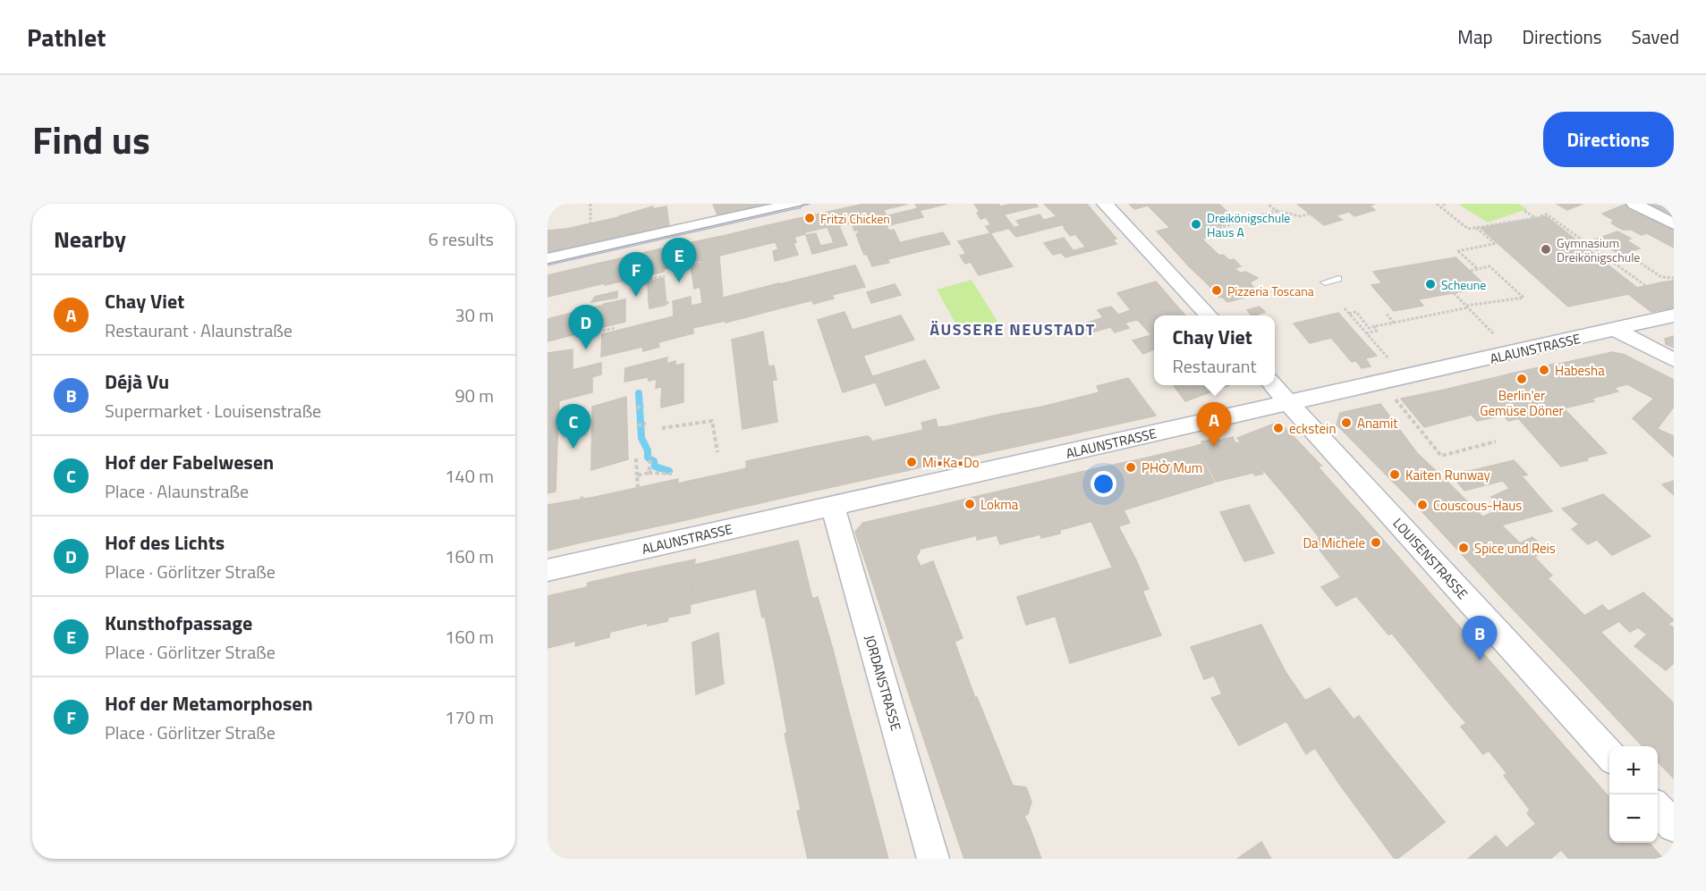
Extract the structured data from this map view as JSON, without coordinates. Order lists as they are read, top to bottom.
{
  "streets": {
    "street": ["ALAUNSTRASSE", "LOUISENSTRASSE", "JORDANSTRASSE"]
  },
  "crossings": [
    ["ALAUNSTRASSE", "LOUISENSTRASSE"],
    ["ALAUNSTRASSE", "JORDANSTRASSE"]
  ],
  "districts": ["ÄUSSERE NEUSTADT"],
  "places": [
    "Fritzi Chicken",
    "Dreikönigschule Haus A",
    "Gymnasium Dreikönigschule",
    "Scheune",
    "Pizzeria Toscana",
    "Habesha",
    "Berlin'er Gemüse Döner",
    "Anamit",
    "eckstein",
    "Mi•Ka•Do",
    "PHỞ Mum",
    "Kaiten Runway",
    "Lokma",
    "Couscous-Haus",
    "Da Michele",
    "Spice und Reis"
  ],
  "page": {
    "header": "Pathlet",
    "nav": ["Map", "Directions", "Saved"],
    "title": "Find us",
    "buttons": "Directions",
    "heading": ["Nearby", "6 results"],
    "pins": [
      "E",
      "F",
      "D",
      "A",
      "C",
      "B"
    ],
    "list": [
      {
        "mark": "A",
        "name": "Chay Viet",
        "note": "Restaurant · Alaunstraße",
        "value": "30 m"
      },
      {
        "mark": "B",
        "name": "Déjà Vu",
        "note": "Supermarket · Louisenstraße",
        "value": "90 m"
      },
      {
        "mark": "C",
        "name": "Hof der Fabelwesen",
        "note": "Place · Alaunstraße",
        "value": "140 m"
      },
      {
        "mark": "D",
        "name": "Hof des Lichts",
        "note": "Place · Görlitzer Straße",
        "value": "160 m"
      },
      {
        "mark": "E",
        "name": "Kunsthofpassage",
        "note": "Place · Görlitzer Straße",
        "value": "160 m"
      },
      {
        "mark": "F",
        "name": "Hof der Metamorphosen",
        "note": "Place · Görlitzer Straße",
        "value": "170 m"
      }
    ],
    "popup": ["Chay Viet", "Restaurant"],
    "map_buttons": ["+", "−"]
  }
}
